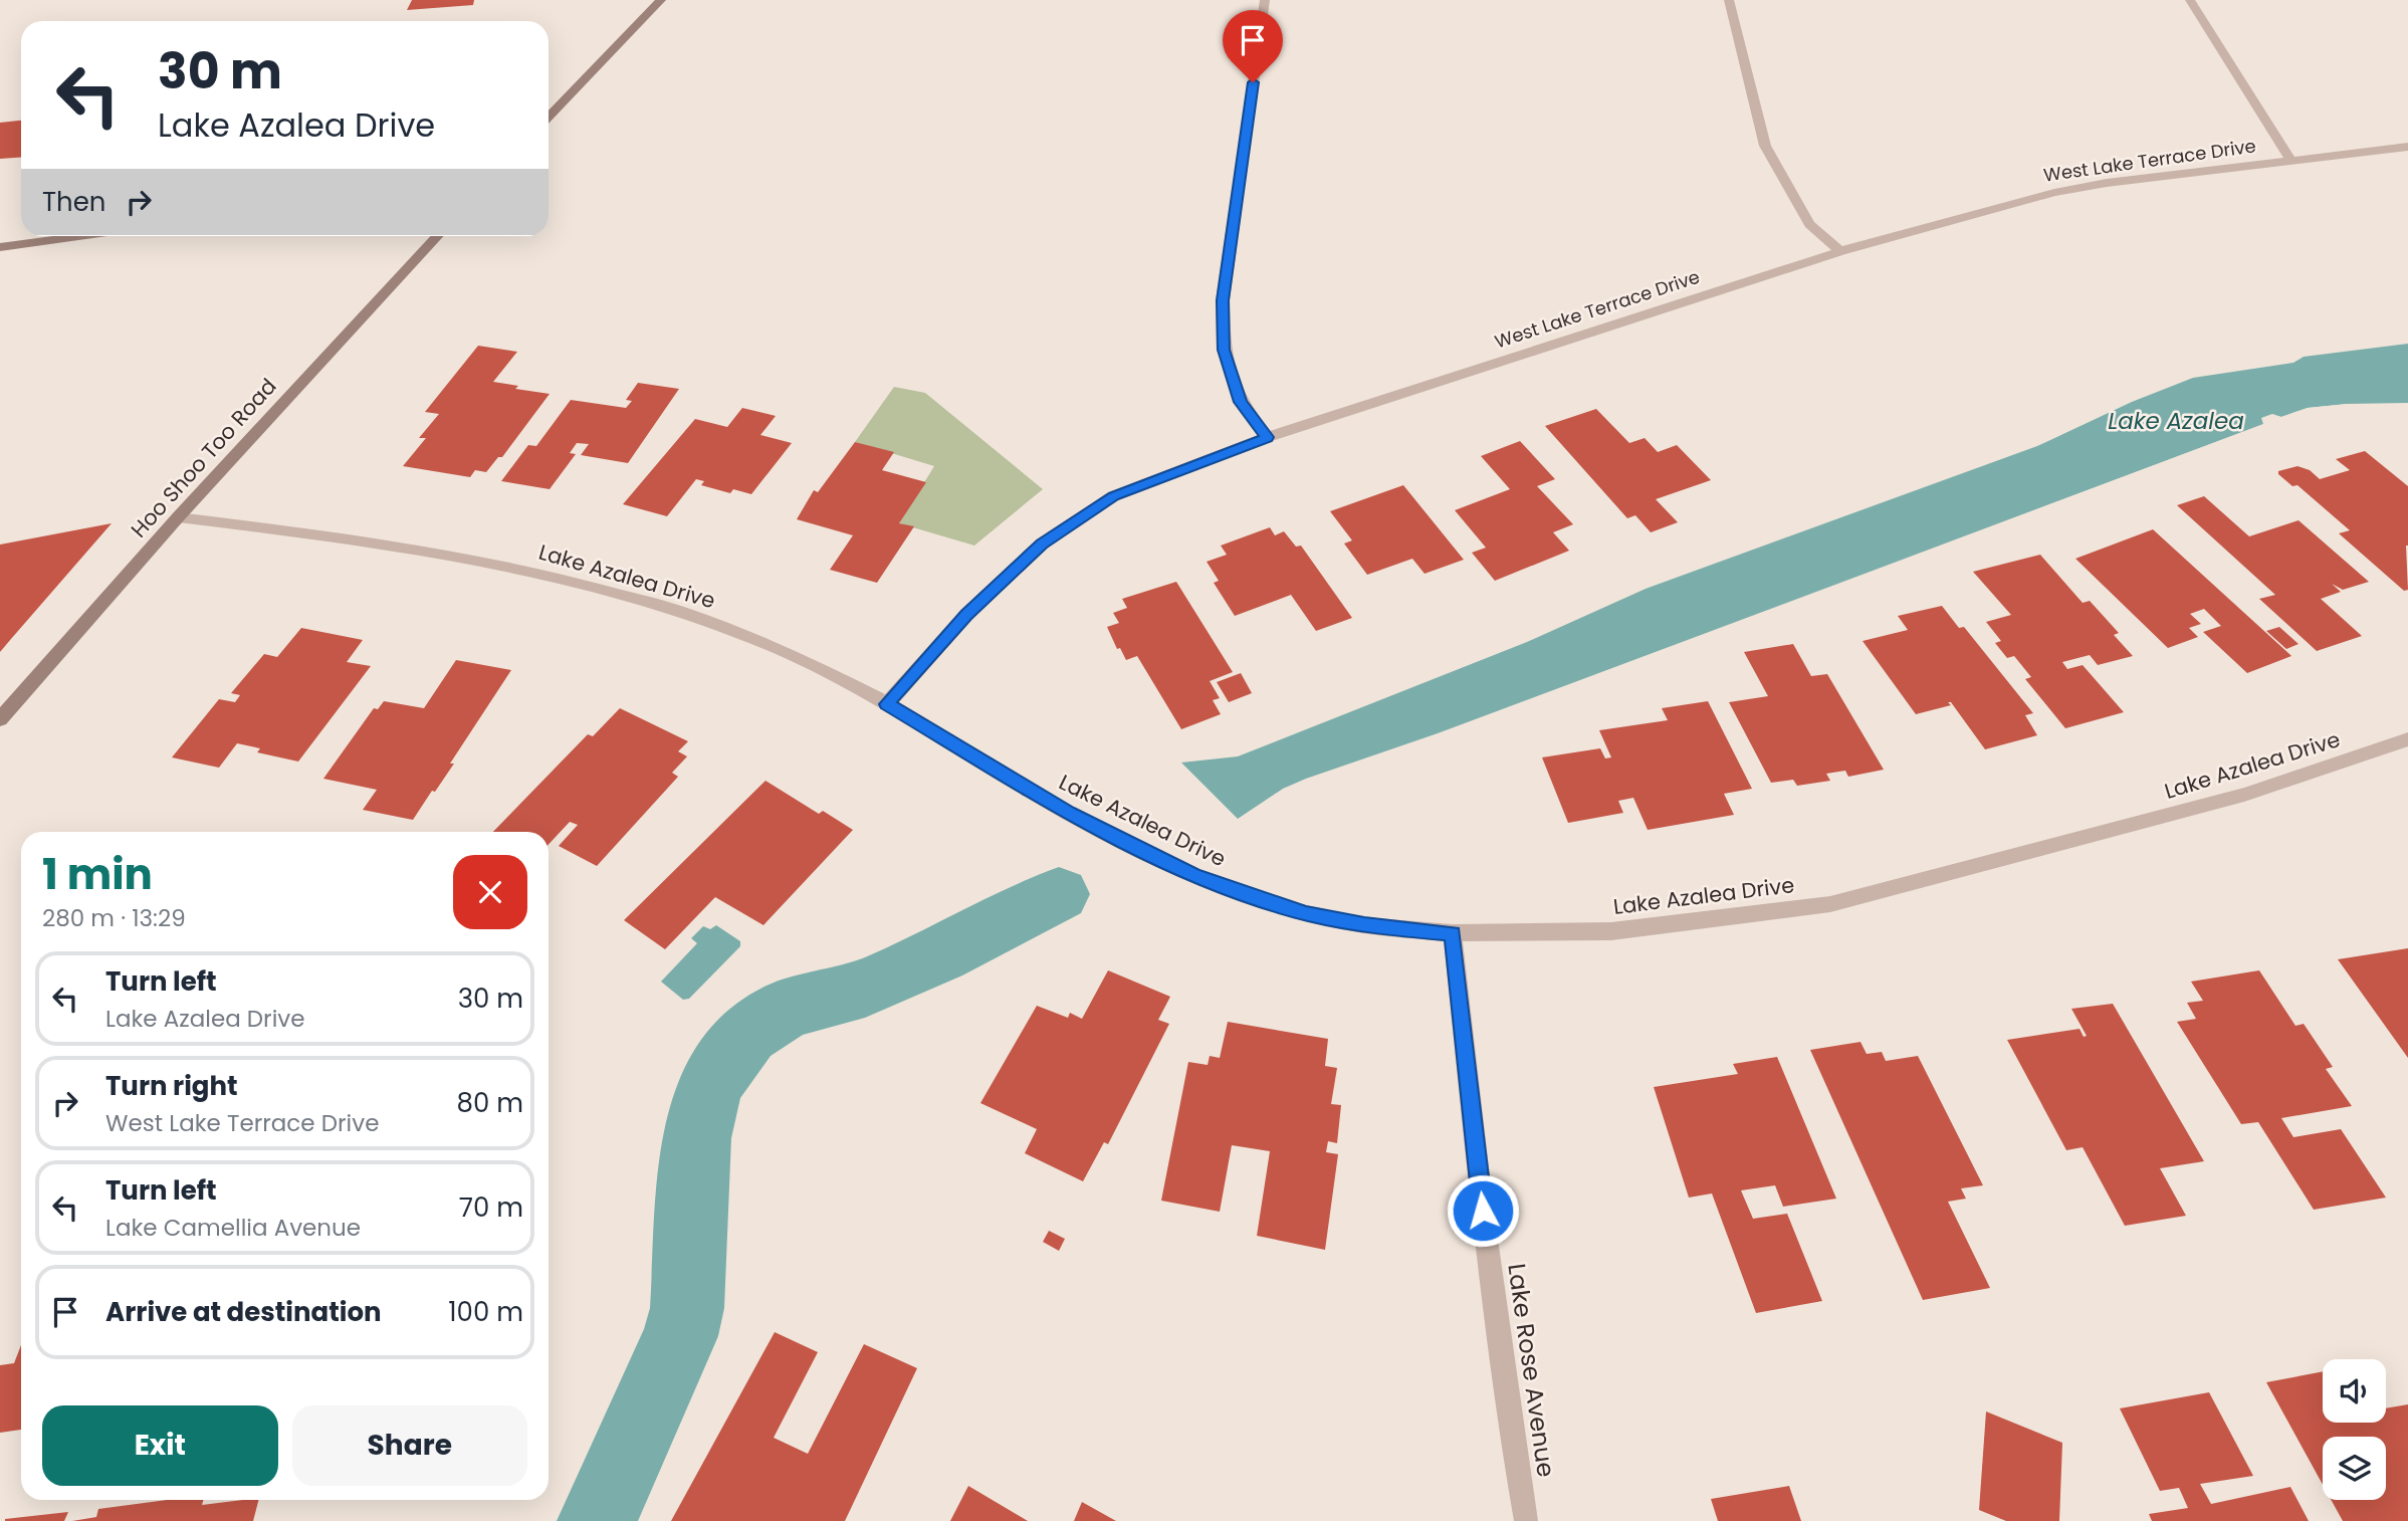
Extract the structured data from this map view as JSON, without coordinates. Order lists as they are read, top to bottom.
{
  "streets": {
    "street": [
      "West Lake Terrace Drive",
      "Hoo Shoo Too Road",
      "Lake Azalea Drive",
      "Lake Rose Avenue"
    ]
  },
  "crossings": [
    ["West Lake Terrace Drive", "Lake Azalea Drive"],
    ["Hoo Shoo Too Road", "Lake Azalea Drive"],
    ["Lake Azalea Drive", "Lake Rose Avenue"]
  ],
  "water": ["Lake Azalea"],
  "page": {
    "turn": ["30 m", "Lake Azalea Drive"],
    "then": "Then",
    "heading": ["1 min", "280 m · 13:29"],
    "list": [
      {
        "name": "Turn left",
        "note": "Lake Azalea Drive",
        "value": "30 m"
      },
      {
        "name": "Turn right",
        "note": "West Lake Terrace Drive",
        "value": "80 m"
      },
      {
        "name": "Turn left",
        "note": "Lake Camellia Avenue",
        "value": "70 m"
      },
      {
        "name": "Arrive at destination",
        "value": "100 m"
      }
    ],
    "buttons": ["Exit", "Share"]
  }
}
